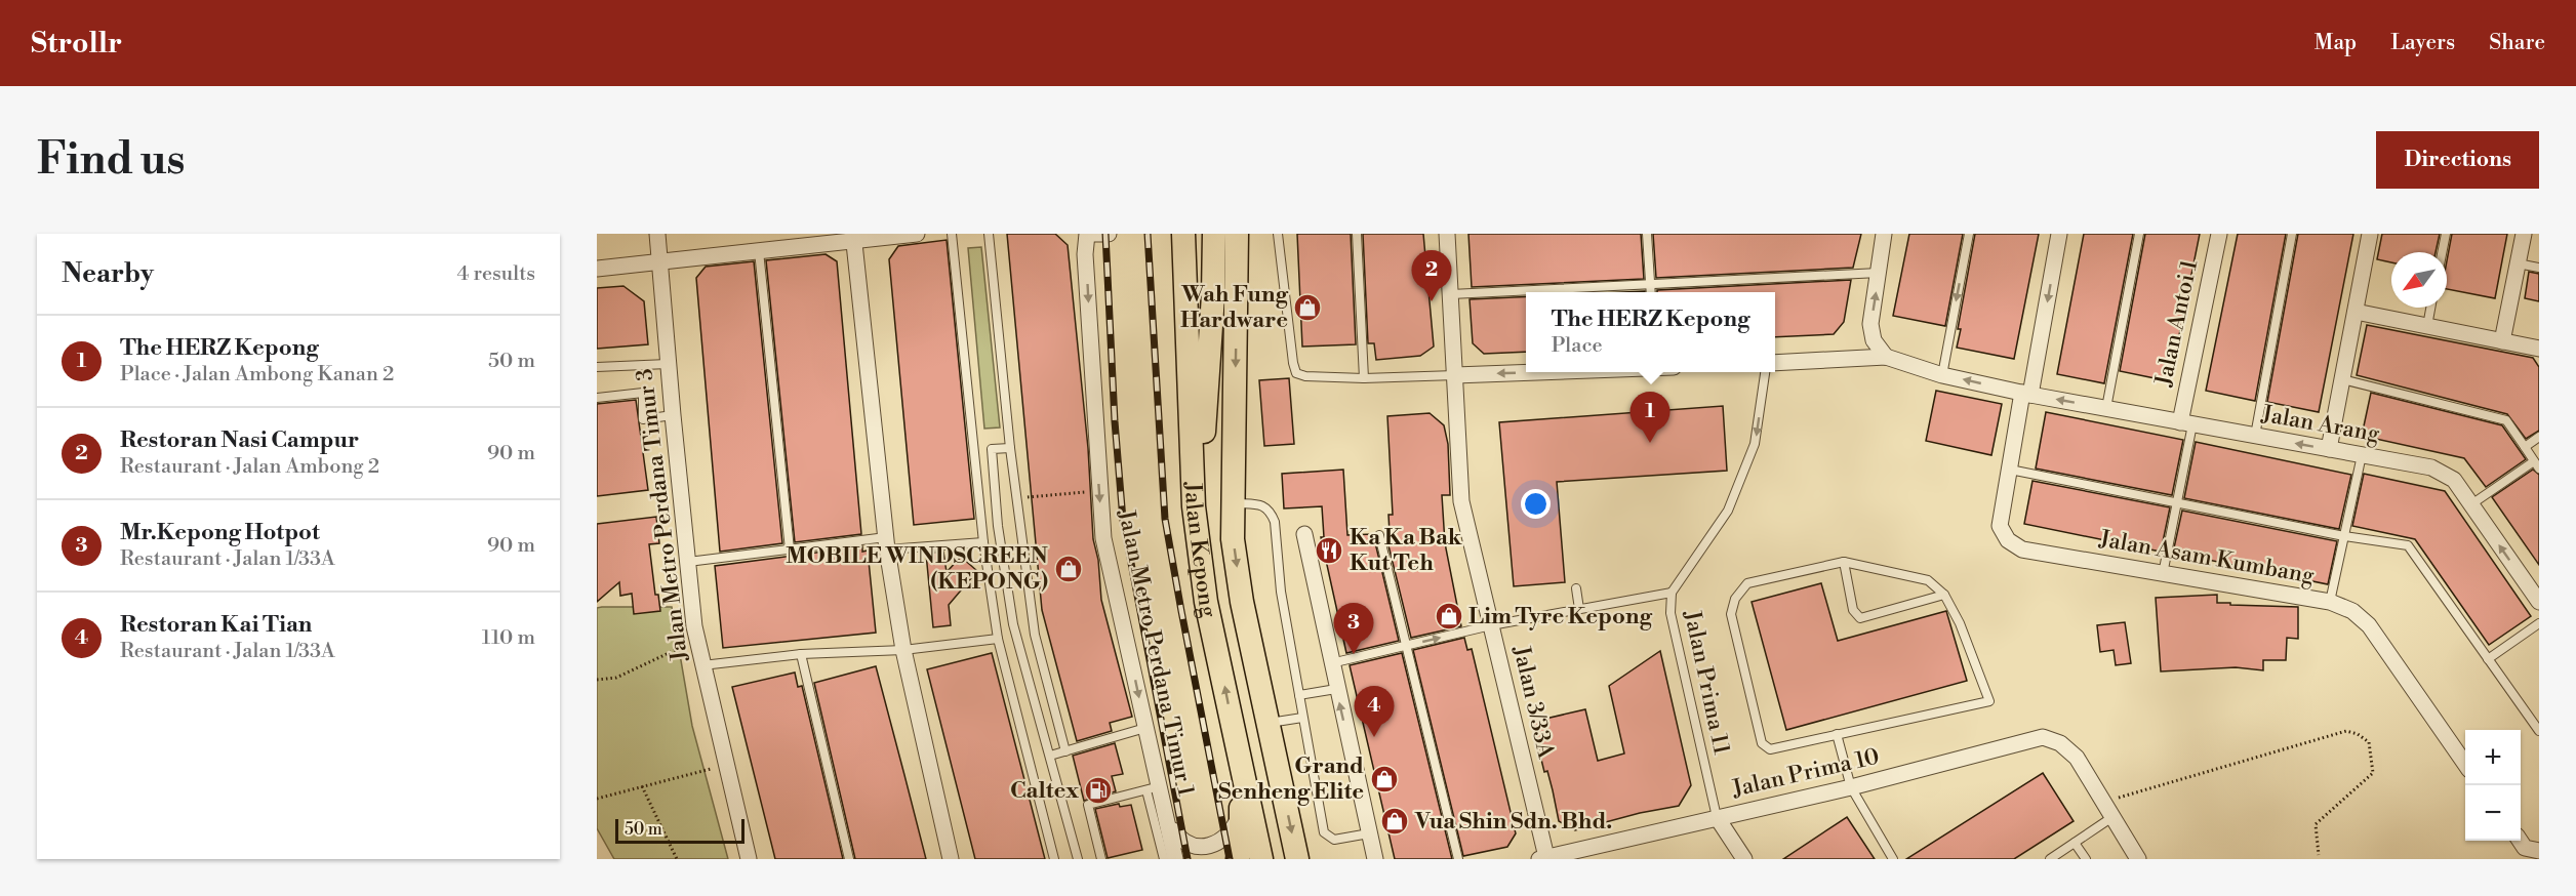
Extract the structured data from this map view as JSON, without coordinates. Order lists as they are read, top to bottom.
{
  "streets": {
    "main road": ["Jalan Kepong"],
    "street": [
      "Jalan Antoi 1",
      "Jalan Arang",
      "Jalan Metro Perdana Timur 3",
      "Jalan Asam Kumbang",
      "Jalan Metro Perdana Timur 1",
      "Jalan 3/33A",
      "Jalan Prima 10"
    ],
    "lane": ["Jalan Prima 11"]
  },
  "crossings": [
    ["Jalan Antoi 1", "Jalan Arang"],
    ["Jalan Arang", "Jalan Asam Kumbang"],
    ["Jalan Prima 11", "Jalan Prima 10"],
    ["Jalan 3/33A", "Jalan Prima 10"]
  ],
  "one_way": ["Jalan Arang", "Jalan Metro Perdana Timur 1"],
  "places": {
    "shop": [
      "Wah Fung Hardware",
      "MOBILE WINDSCREEN (KEPONG)",
      "Lim Tyre Kepong",
      "Grand Senheng Elite",
      "Vua Shin Sdn. Bhd."
    ],
    "restaurant": ["Ka Ka Bak Kut Teh"],
    "fuel station": ["Caltex"]
  },
  "scale_bar": "50 m",
  "north": "bottom left",
  "page": {
    "header": "Strollr",
    "nav": ["Map", "Layers", "Share"],
    "buttons": "Directions",
    "title": "Find us",
    "heading": ["Nearby", "4 results"],
    "pins": [
      "2",
      "1",
      "3",
      "4"
    ],
    "popup": ["The HERZ Kepong", "Place"],
    "list": [
      {
        "mark": "1",
        "name": "The HERZ Kepong",
        "note": "Place · Jalan Ambong Kanan 2",
        "value": "50 m"
      },
      {
        "mark": "2",
        "name": "Restoran Nasi Campur",
        "note": "Restaurant · Jalan Ambong 2",
        "value": "90 m"
      },
      {
        "mark": "3",
        "name": "Mr.Kepong Hotpot",
        "note": "Restaurant · Jalan 1/33A",
        "value": "90 m"
      },
      {
        "mark": "4",
        "name": "Restoran Kai Tian",
        "note": "Restaurant · Jalan 1/33A",
        "value": "110 m"
      }
    ],
    "map_buttons": ["+", "−"],
    "scale": "50 m"
  }
}
